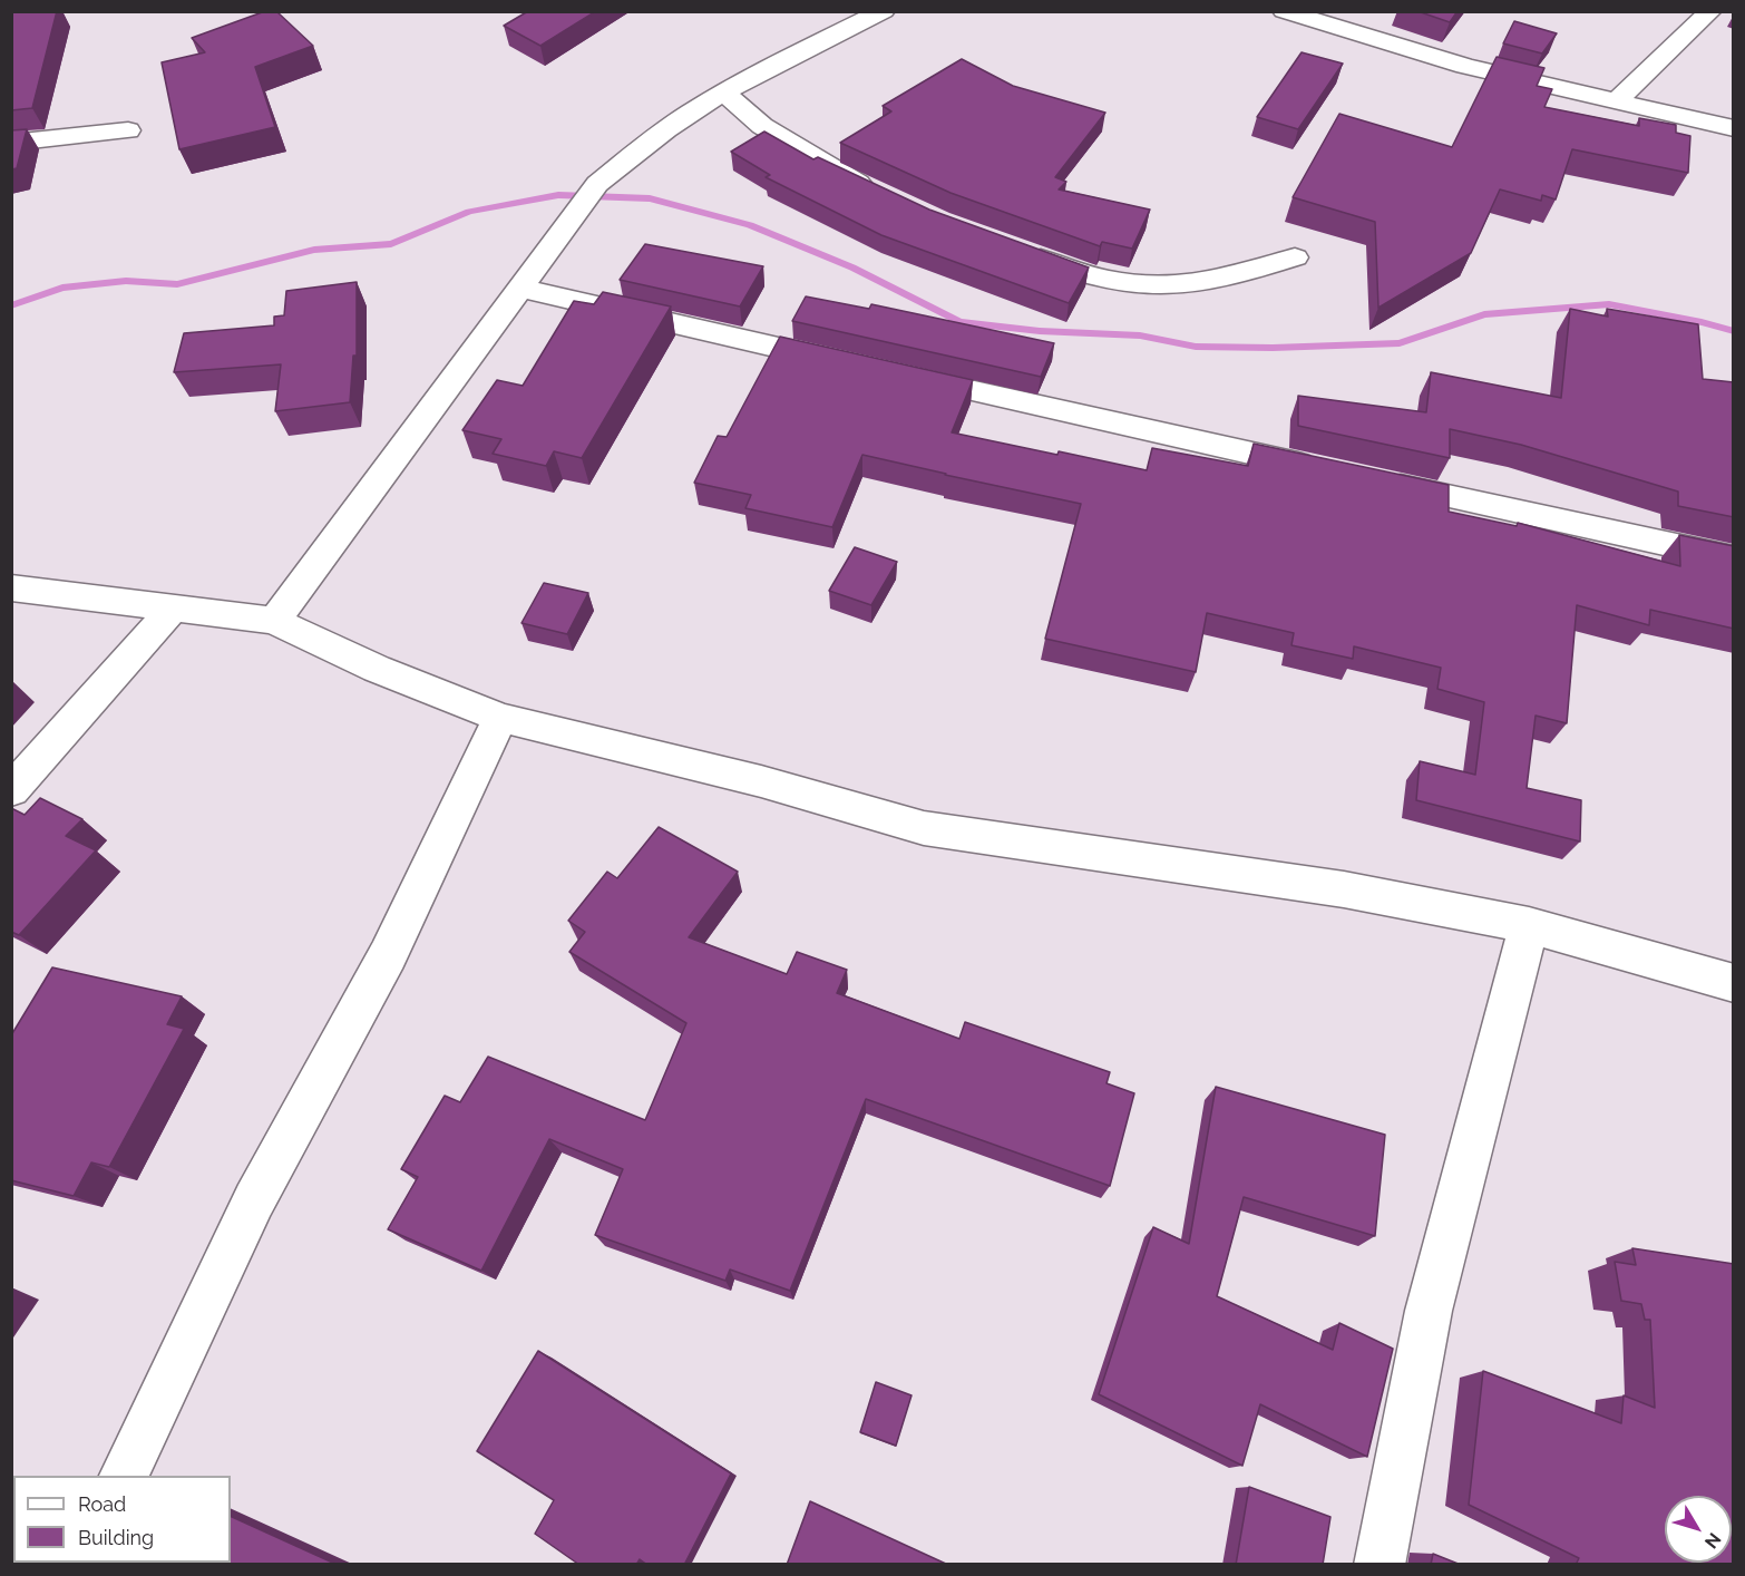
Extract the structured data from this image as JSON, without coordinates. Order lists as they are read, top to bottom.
{
  "legend": ["Road", "Building"],
  "north": "bottom right"
}
